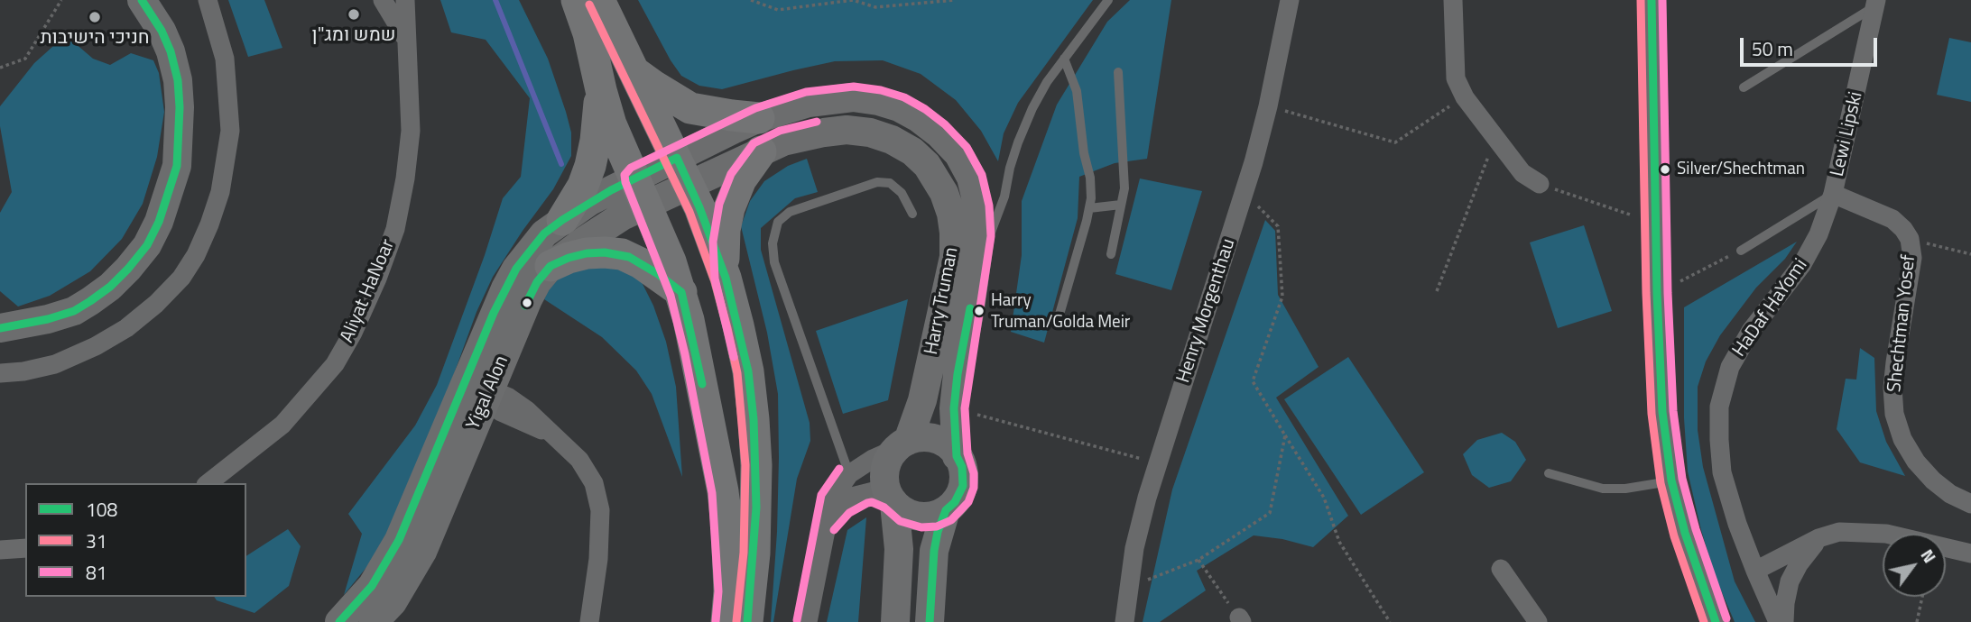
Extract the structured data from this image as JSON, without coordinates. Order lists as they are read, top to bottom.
{
  "streets": {
    "street": [
      "Lewi Lipski",
      "Aliyat HaNoar",
      "Harry Truman",
      "HaDaf HaYomi",
      "Henry Morgenthau",
      "Shechtman Yosef",
      "Yigal Alon"
    ]
  },
  "crossings": [
    ["Lewi Lipski", "HaDaf HaYomi"],
    ["Lewi Lipski", "Shechtman Yosef"],
    ["Harry Truman", "Yigal Alon"],
    ["HaDaf HaYomi", "Shechtman Yosef"]
  ],
  "places": [
    "שמש ומג\"ן",
    "חניכי הישיבות",
    "Silver/Shechtman",
    "Harry Truman/Golda Meir"
  ],
  "lines": ["transit line 108", "transit line 31", "transit line 81"],
  "legend": ["108", "31", "81"],
  "scale_bar": "50 m",
  "north": "top right"
}
